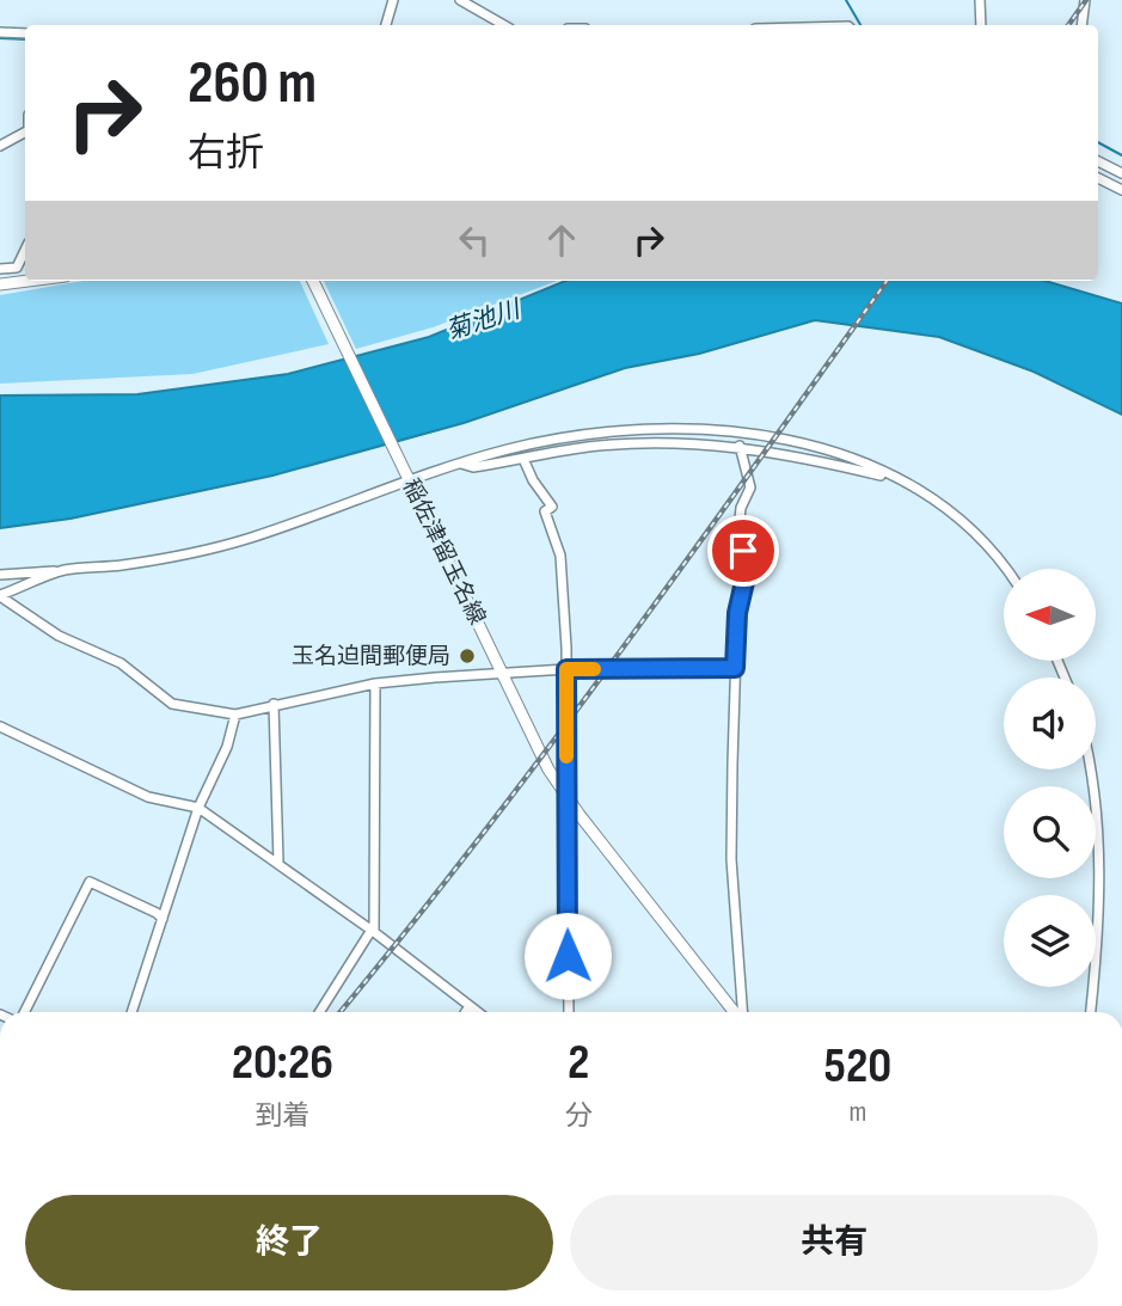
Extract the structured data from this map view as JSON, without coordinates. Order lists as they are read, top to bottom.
{
  "streets": {
    "main road": ["稲佐津留玉名線"]
  },
  "water": ["菊池川"],
  "places": ["玉名迫間郵便局"],
  "north": "left",
  "page": {
    "turn": ["260 m", "右折"],
    "eta": [
      "20:26",
      "到着",
      "2",
      "分",
      "520",
      "m"
    ],
    "buttons": ["終了", "共有"]
  }
}
